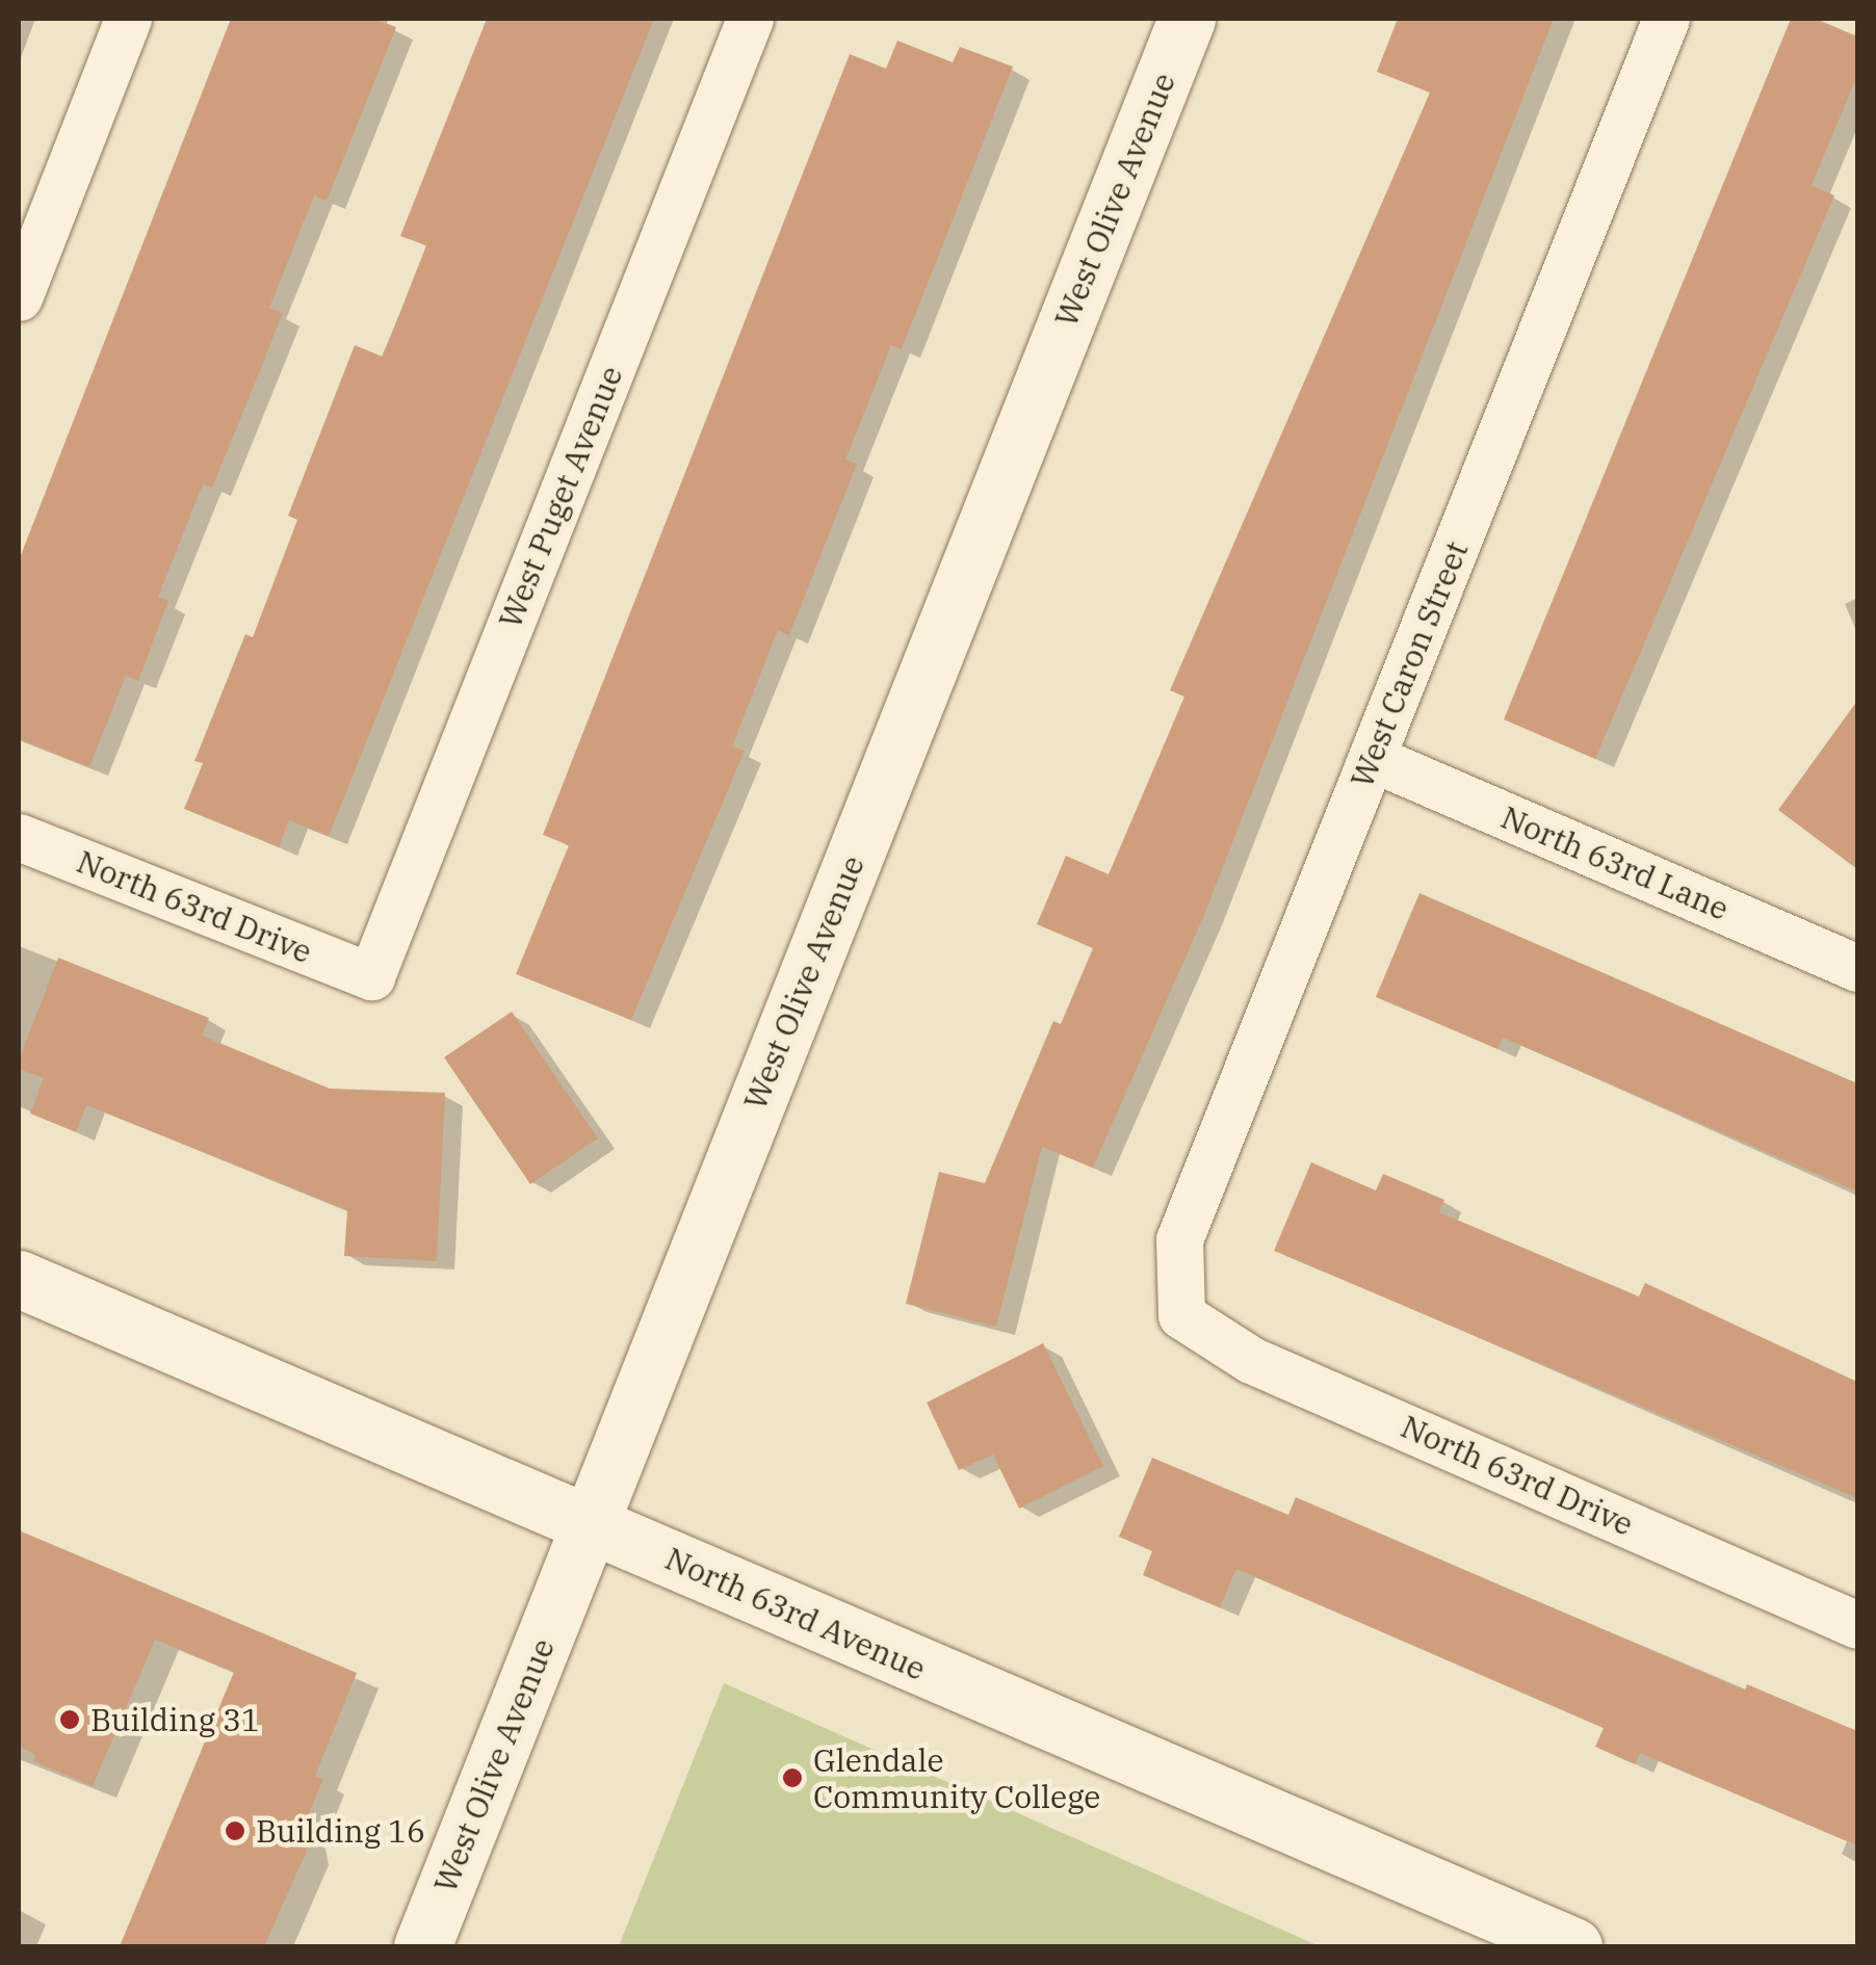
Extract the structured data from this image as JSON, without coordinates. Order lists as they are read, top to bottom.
{
  "streets": {
    "main road": ["West Olive Avenue", "North 63rd Avenue"],
    "street": [
      "West Puget Avenue",
      "West Caron Street",
      "North 63rd Lane",
      "North 63rd Drive"
    ]
  },
  "crossings": [
    ["West Olive Avenue", "North 63rd Avenue"],
    ["West Puget Avenue", "North 63rd Drive"],
    ["West Caron Street", "North 63rd Lane"],
    ["West Caron Street", "North 63rd Drive"]
  ],
  "places": ["Building 31", "Glendale Community College", "Building 16"]
}
